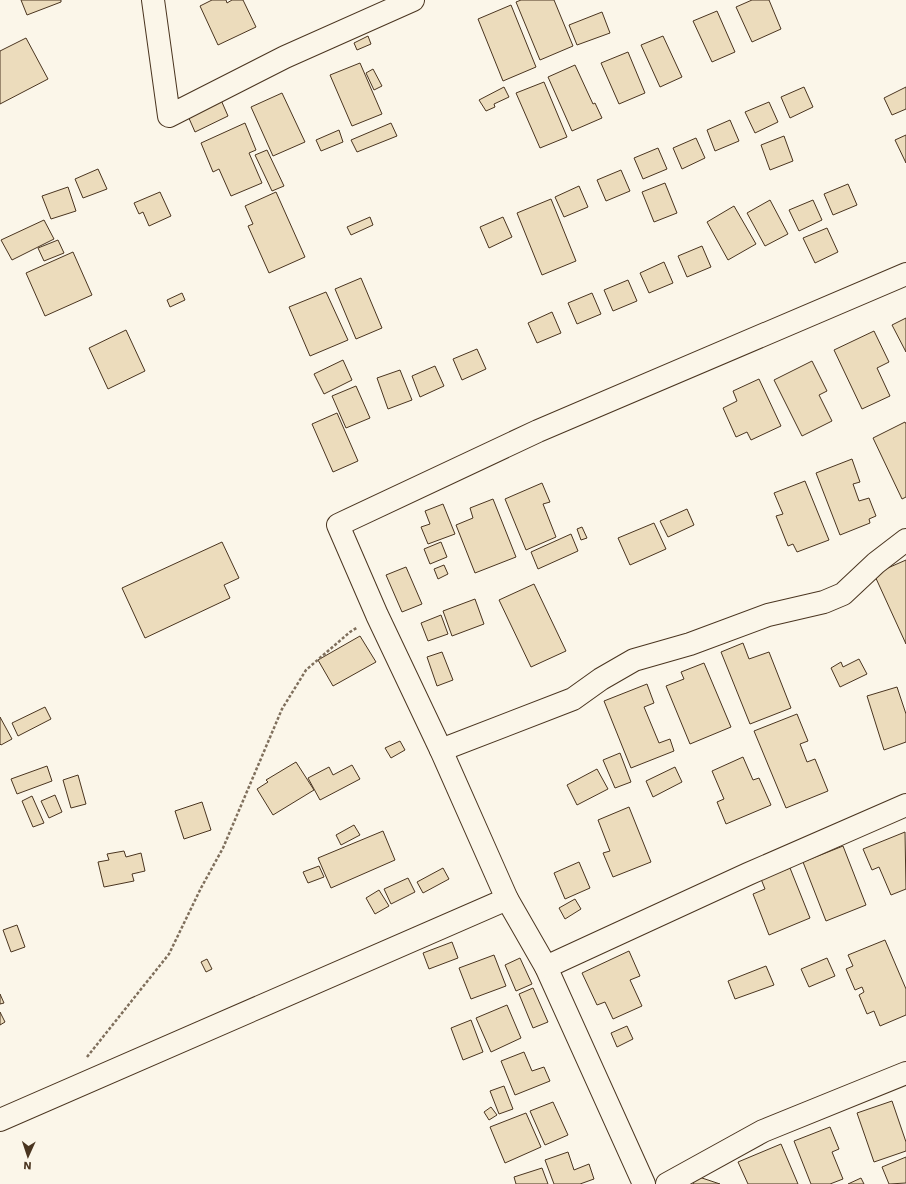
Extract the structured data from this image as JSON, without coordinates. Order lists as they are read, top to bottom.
{
  "north": "bottom"
}
